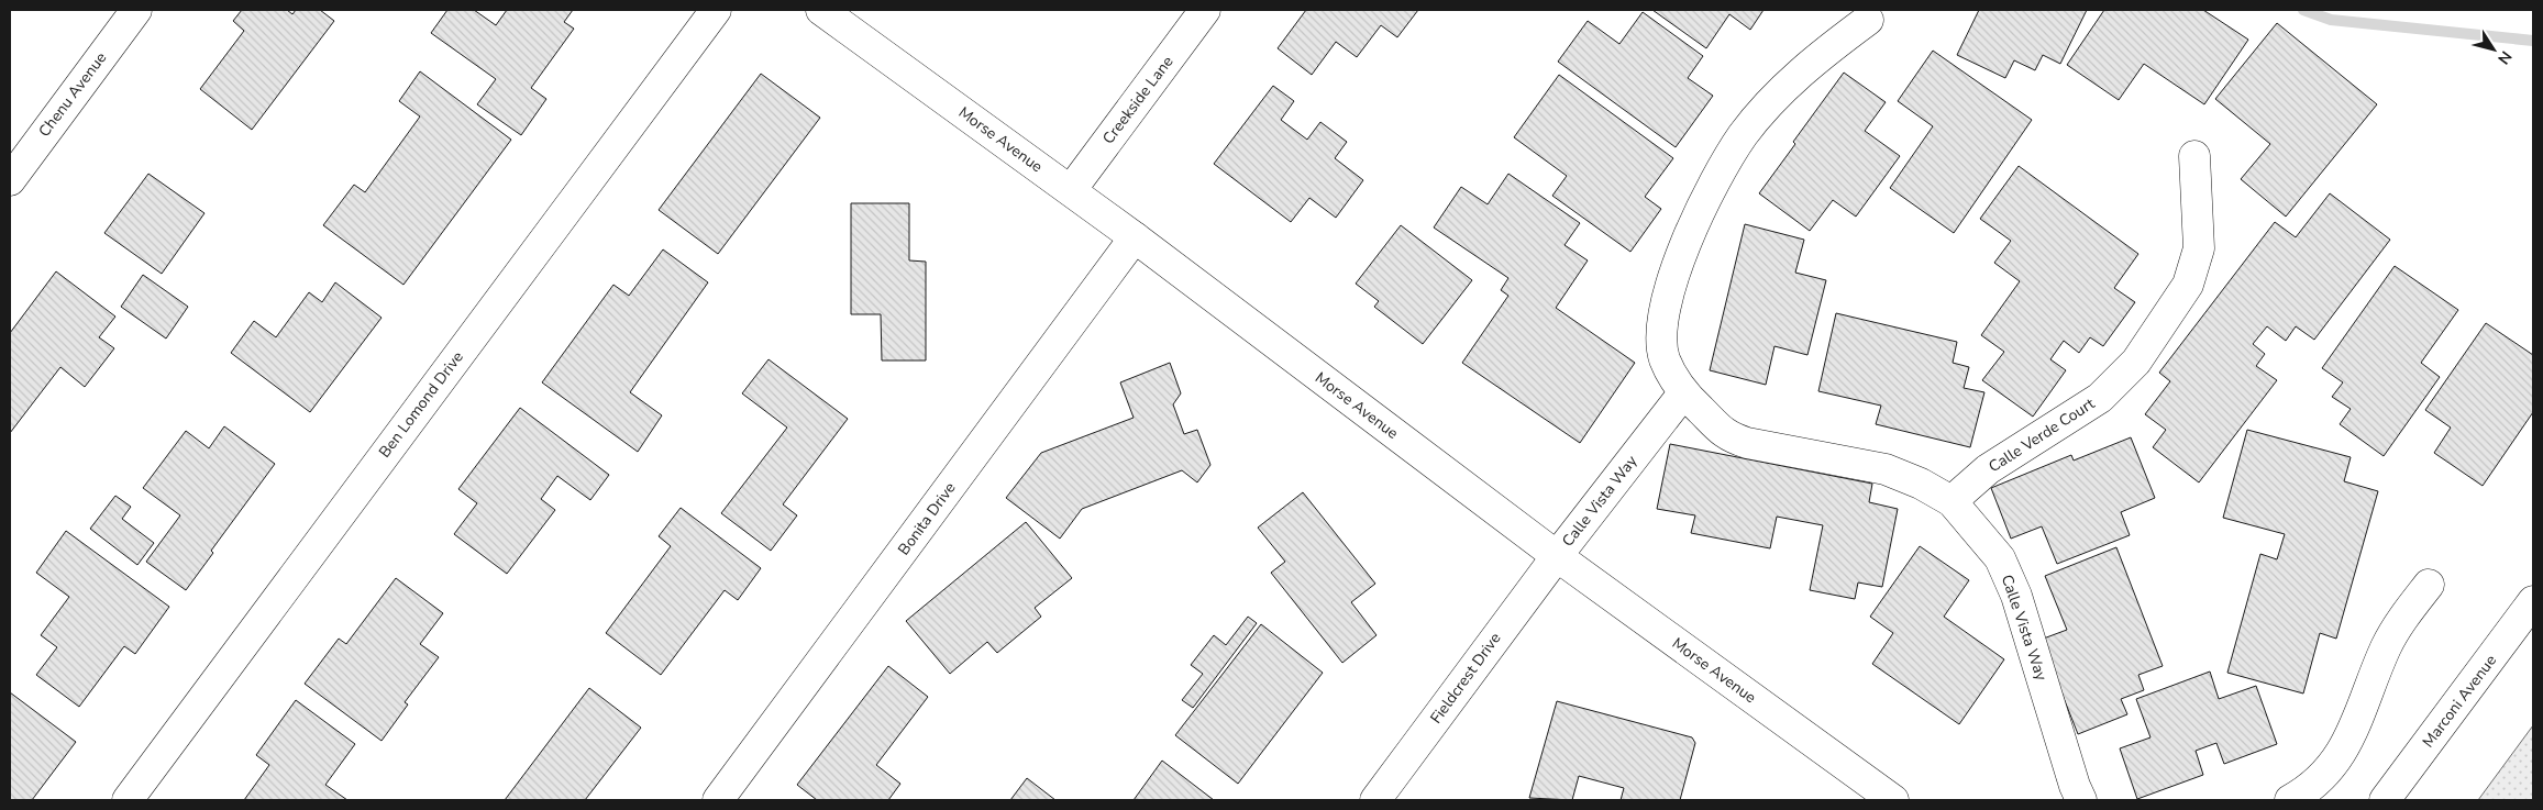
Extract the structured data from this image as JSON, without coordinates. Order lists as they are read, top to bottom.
{
  "streets": {
    "street": [
      "Chenu Avenue",
      "Creekside Lane",
      "Morse Avenue",
      "Ben Lomond Drive",
      "Calle Verde Court",
      "Calle Vista Way",
      "Bonita Drive",
      "Fieldcrest Drive",
      "Marconi Avenue"
    ]
  },
  "crossings": [
    ["Creekside Lane", "Morse Avenue"],
    ["Morse Avenue", "Calle Vista Way"],
    ["Morse Avenue", "Bonita Drive"],
    ["Morse Avenue", "Fieldcrest Drive"],
    ["Calle Verde Court", "Calle Vista Way"],
    ["Calle Vista Way", "Fieldcrest Drive"]
  ],
  "north": "bottom right"
}
